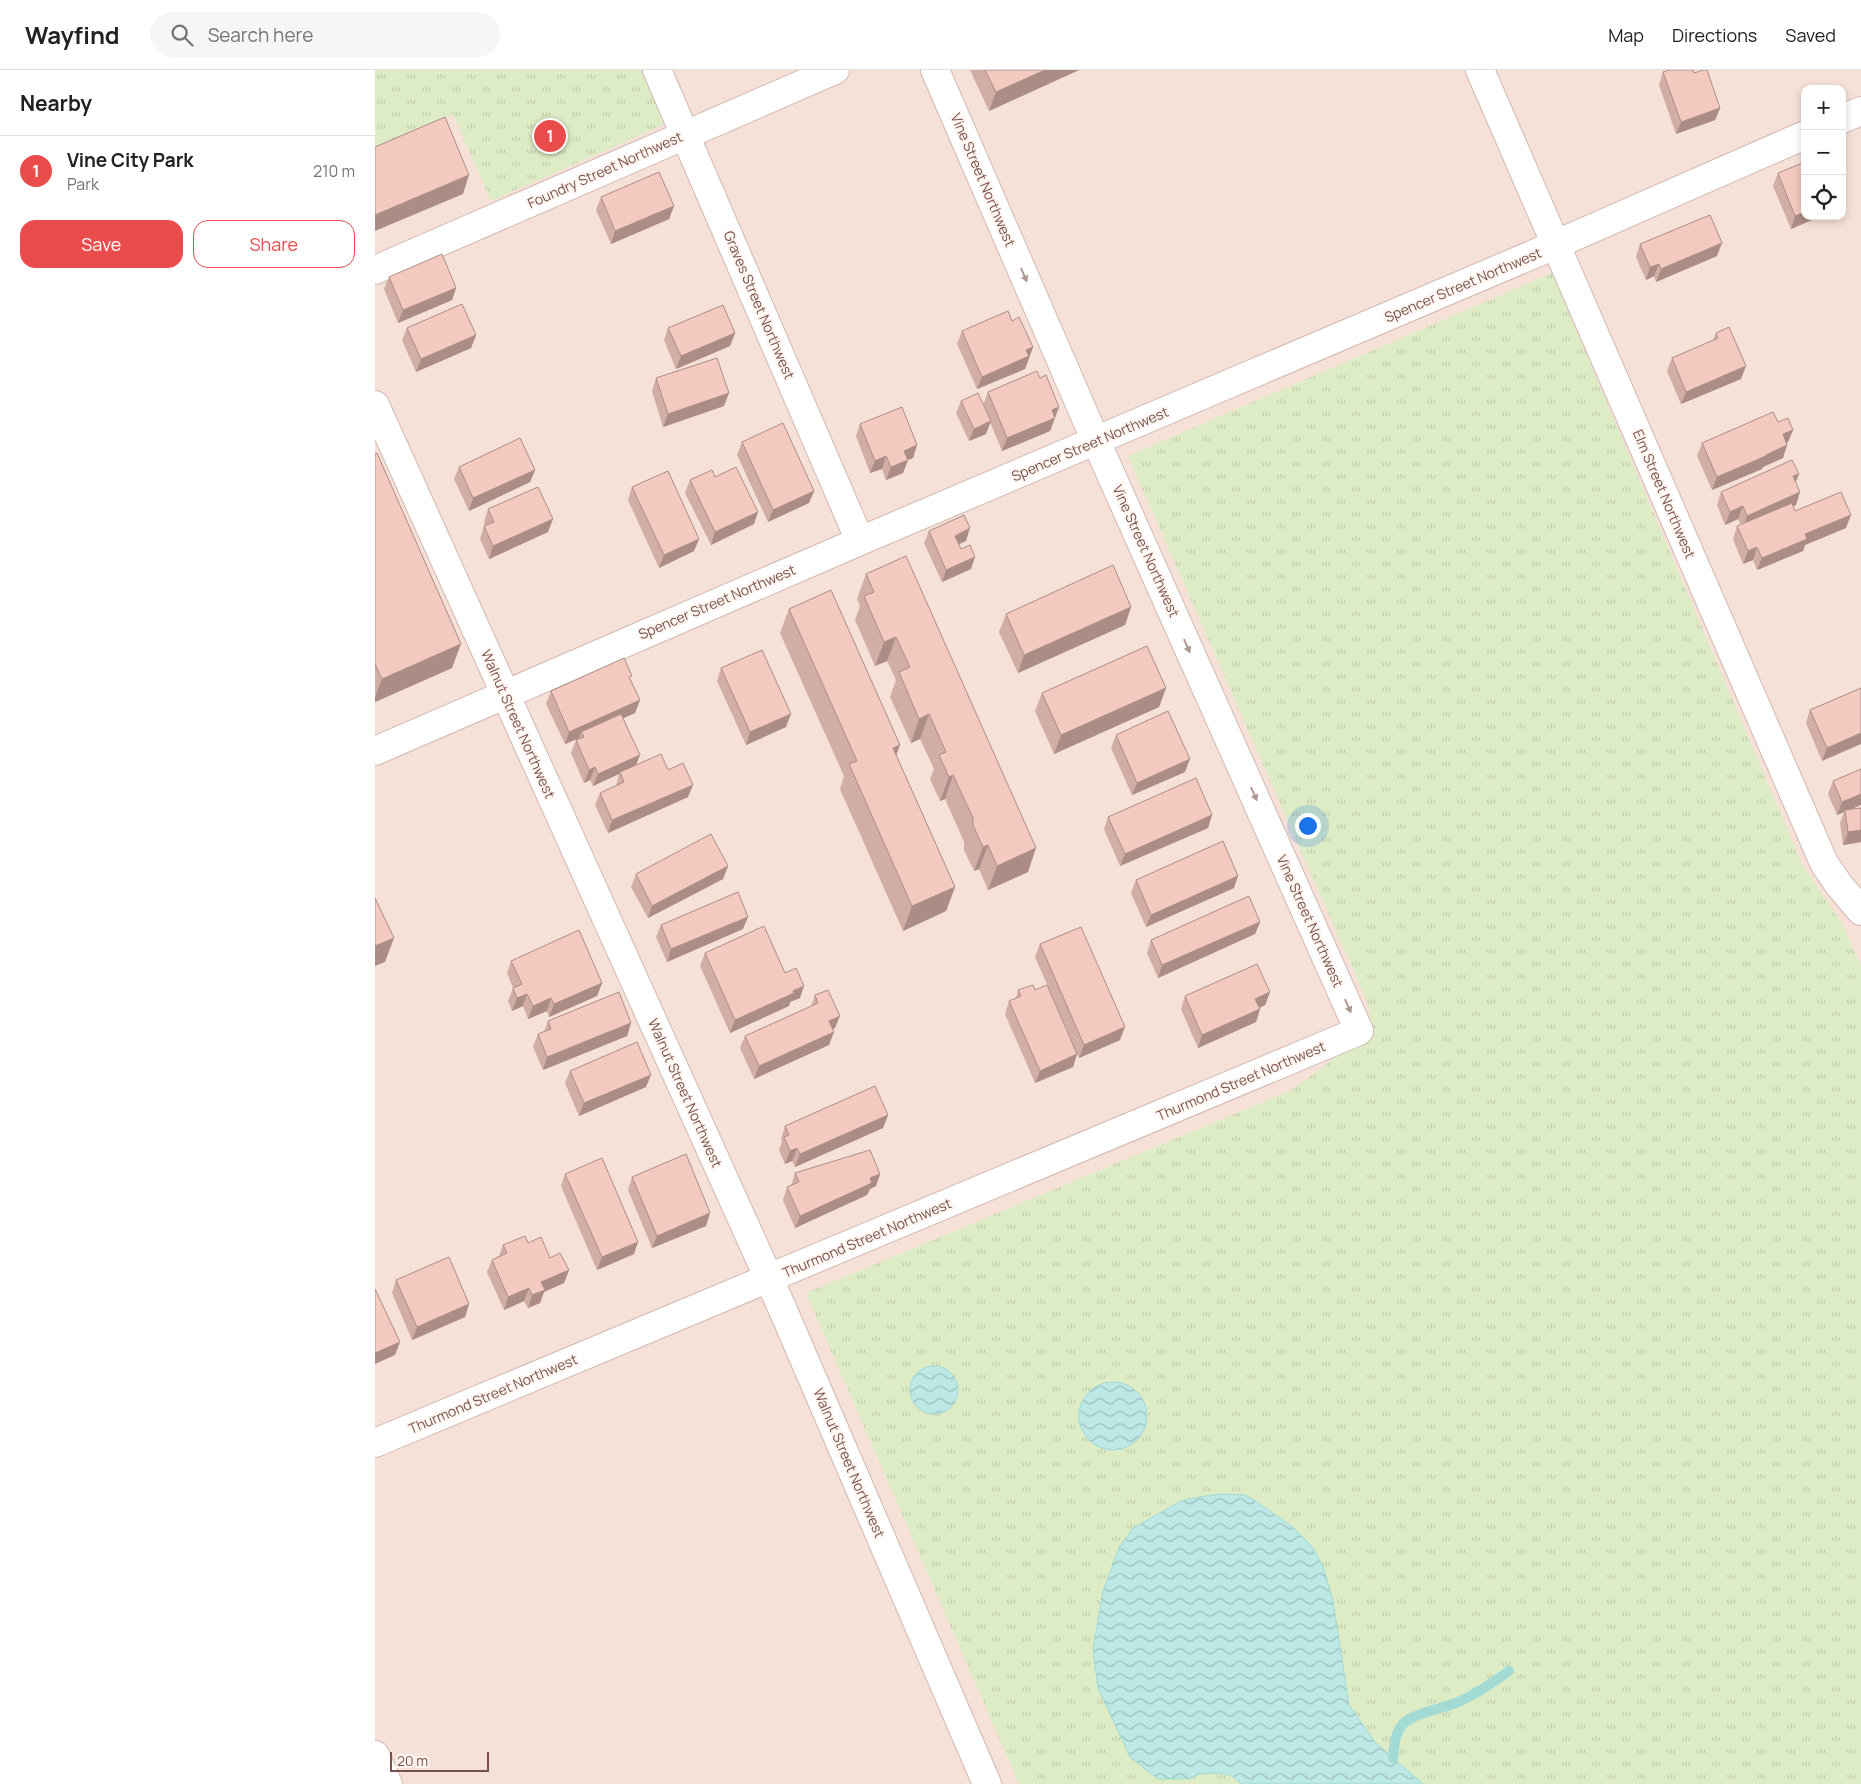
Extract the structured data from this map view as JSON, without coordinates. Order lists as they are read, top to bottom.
{
  "streets": {
    "street": [
      "Foundry Street Northwest",
      "Vine Street Northwest",
      "Spencer Street Northwest",
      "Graves Street Northwest",
      "Elm Street Northwest",
      "Walnut Street Northwest",
      "Thurmond Street Northwest"
    ]
  },
  "crossings": [
    ["Foundry Street Northwest", "Graves Street Northwest"],
    ["Vine Street Northwest", "Spencer Street Northwest"],
    ["Vine Street Northwest", "Thurmond Street Northwest"],
    ["Spencer Street Northwest", "Graves Street Northwest"],
    ["Spencer Street Northwest", "Elm Street Northwest"],
    ["Spencer Street Northwest", "Walnut Street Northwest"],
    ["Walnut Street Northwest", "Thurmond Street Northwest"]
  ],
  "one_way": ["Vine Street Northwest"],
  "scale_bar": "20 m",
  "page": {
    "header": "Wayfind",
    "search": "Search here",
    "nav": ["Map", "Directions", "Saved"],
    "heading": "Nearby",
    "map_buttons": ["+", "−"],
    "pins": "1",
    "list": [
      {
        "mark": "1",
        "name": "Vine City Park",
        "note": "Park",
        "value": "210 m"
      }
    ],
    "buttons": ["Save", "Share"],
    "scale": "20 m"
  }
}
